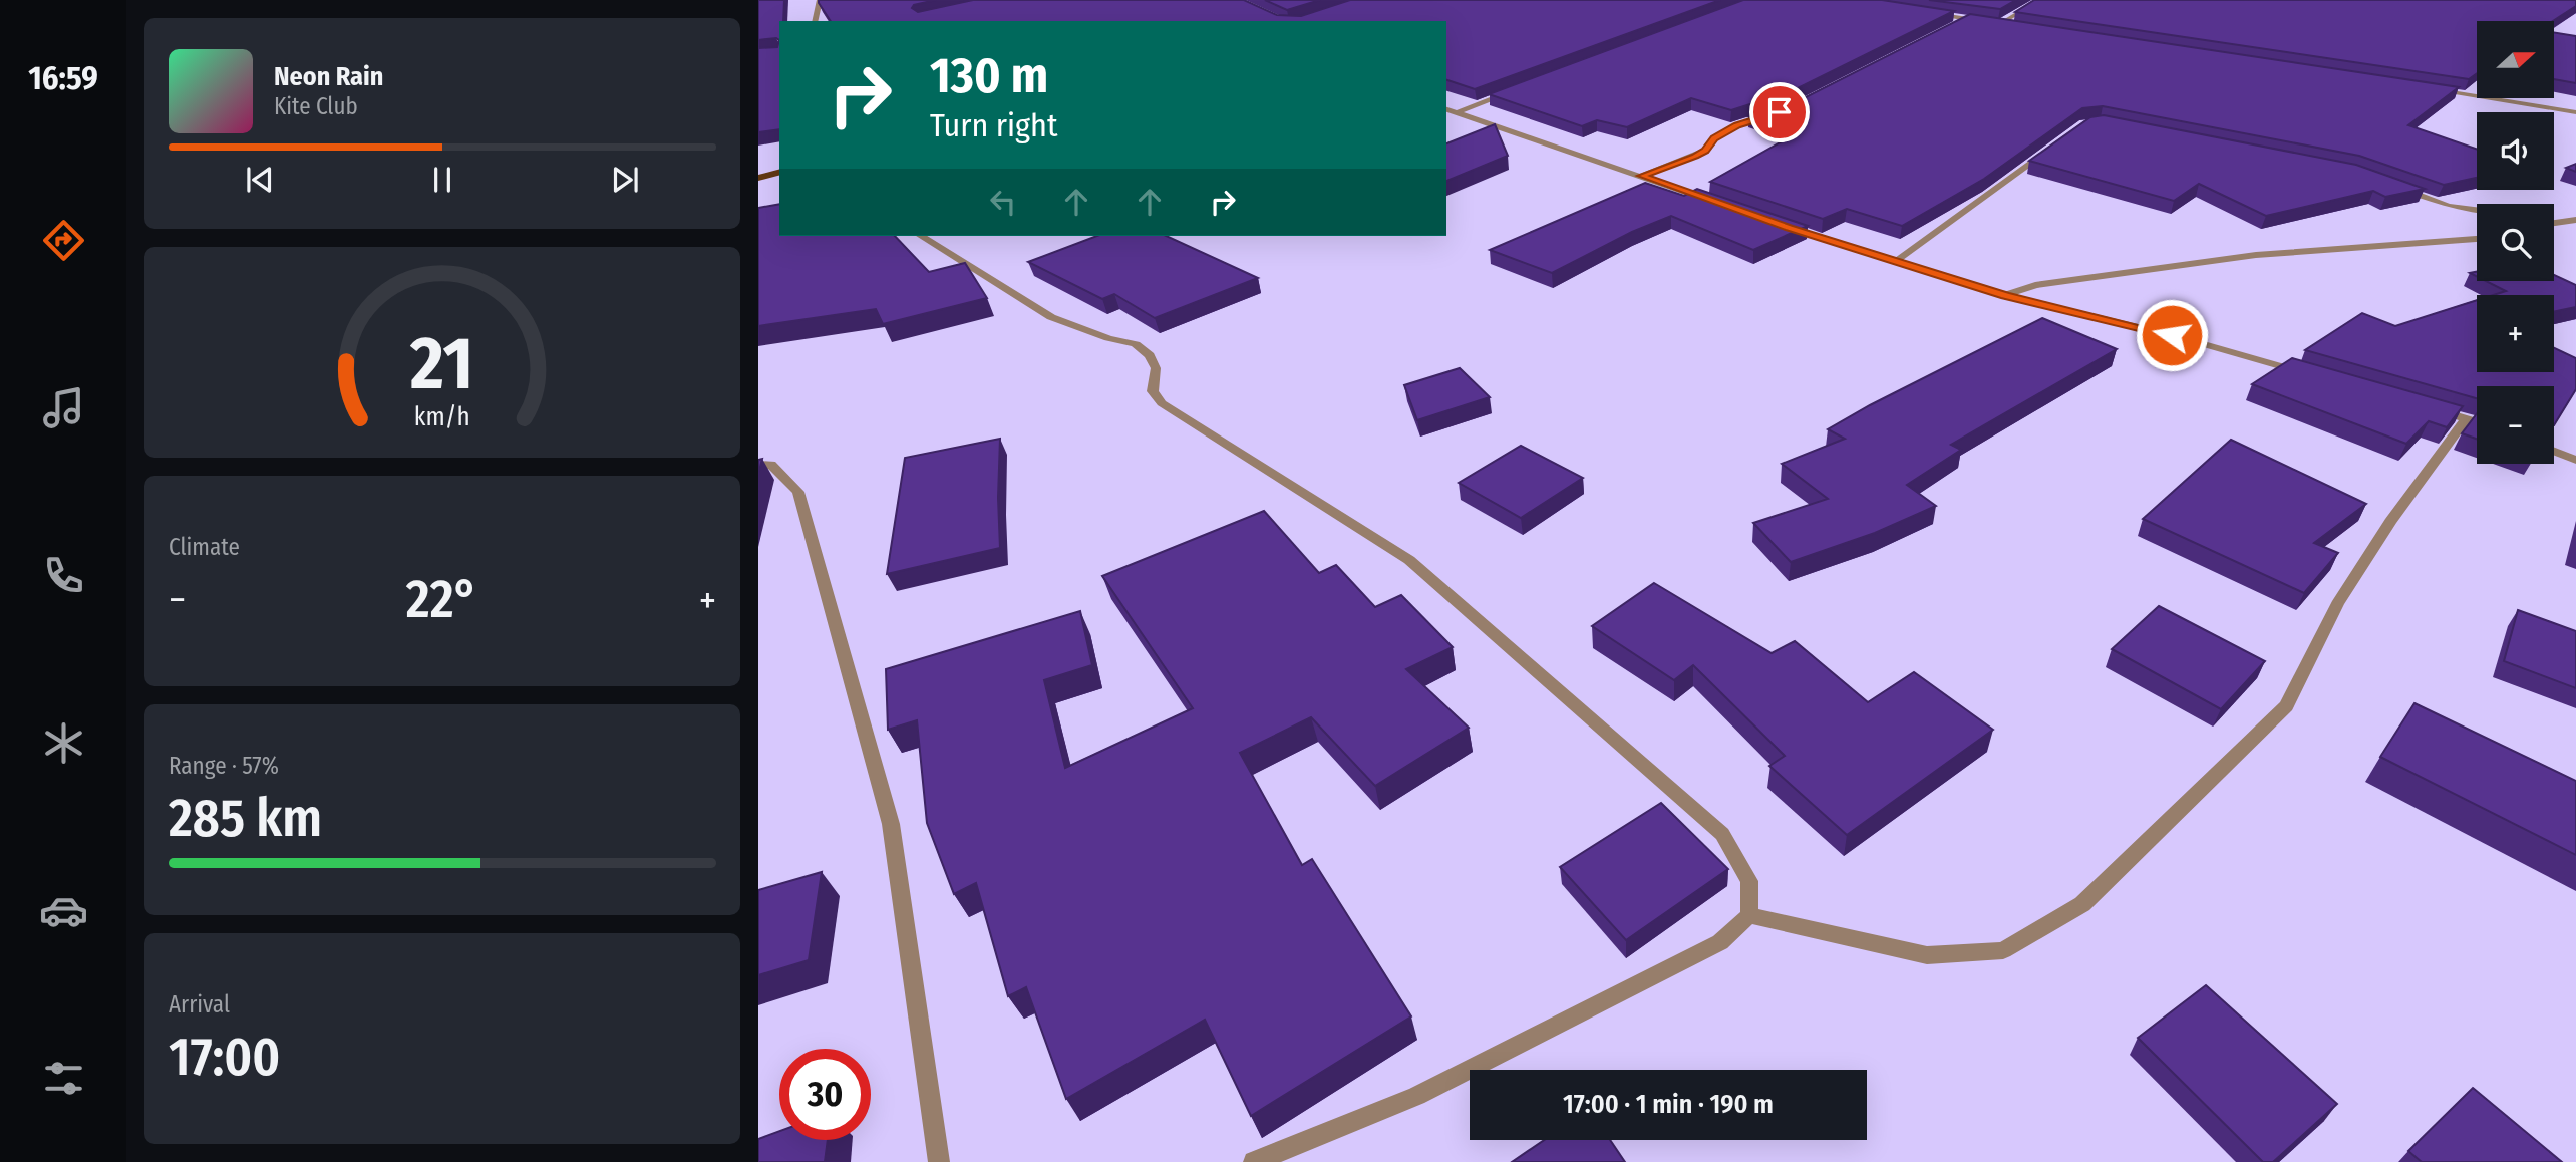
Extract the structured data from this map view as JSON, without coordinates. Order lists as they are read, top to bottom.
{
  "north": "right",
  "page": {
    "tabs": "16:59",
    "map_buttons": ["+", "−"],
    "turn": ["130 m", "Turn right"],
    "song": ["Neon Rain", "Kite Club"],
    "tile": [
      "Climate",
      ["Range · 57%", "285 km"],
      ["Arrival", "17:00"]
    ],
    "heat": ["−", "22°", "+"],
    "limit": "30",
    "trip": "17:00 · 1 min · 190 m",
    "gauge": ["21", "km/h"]
  }
}
